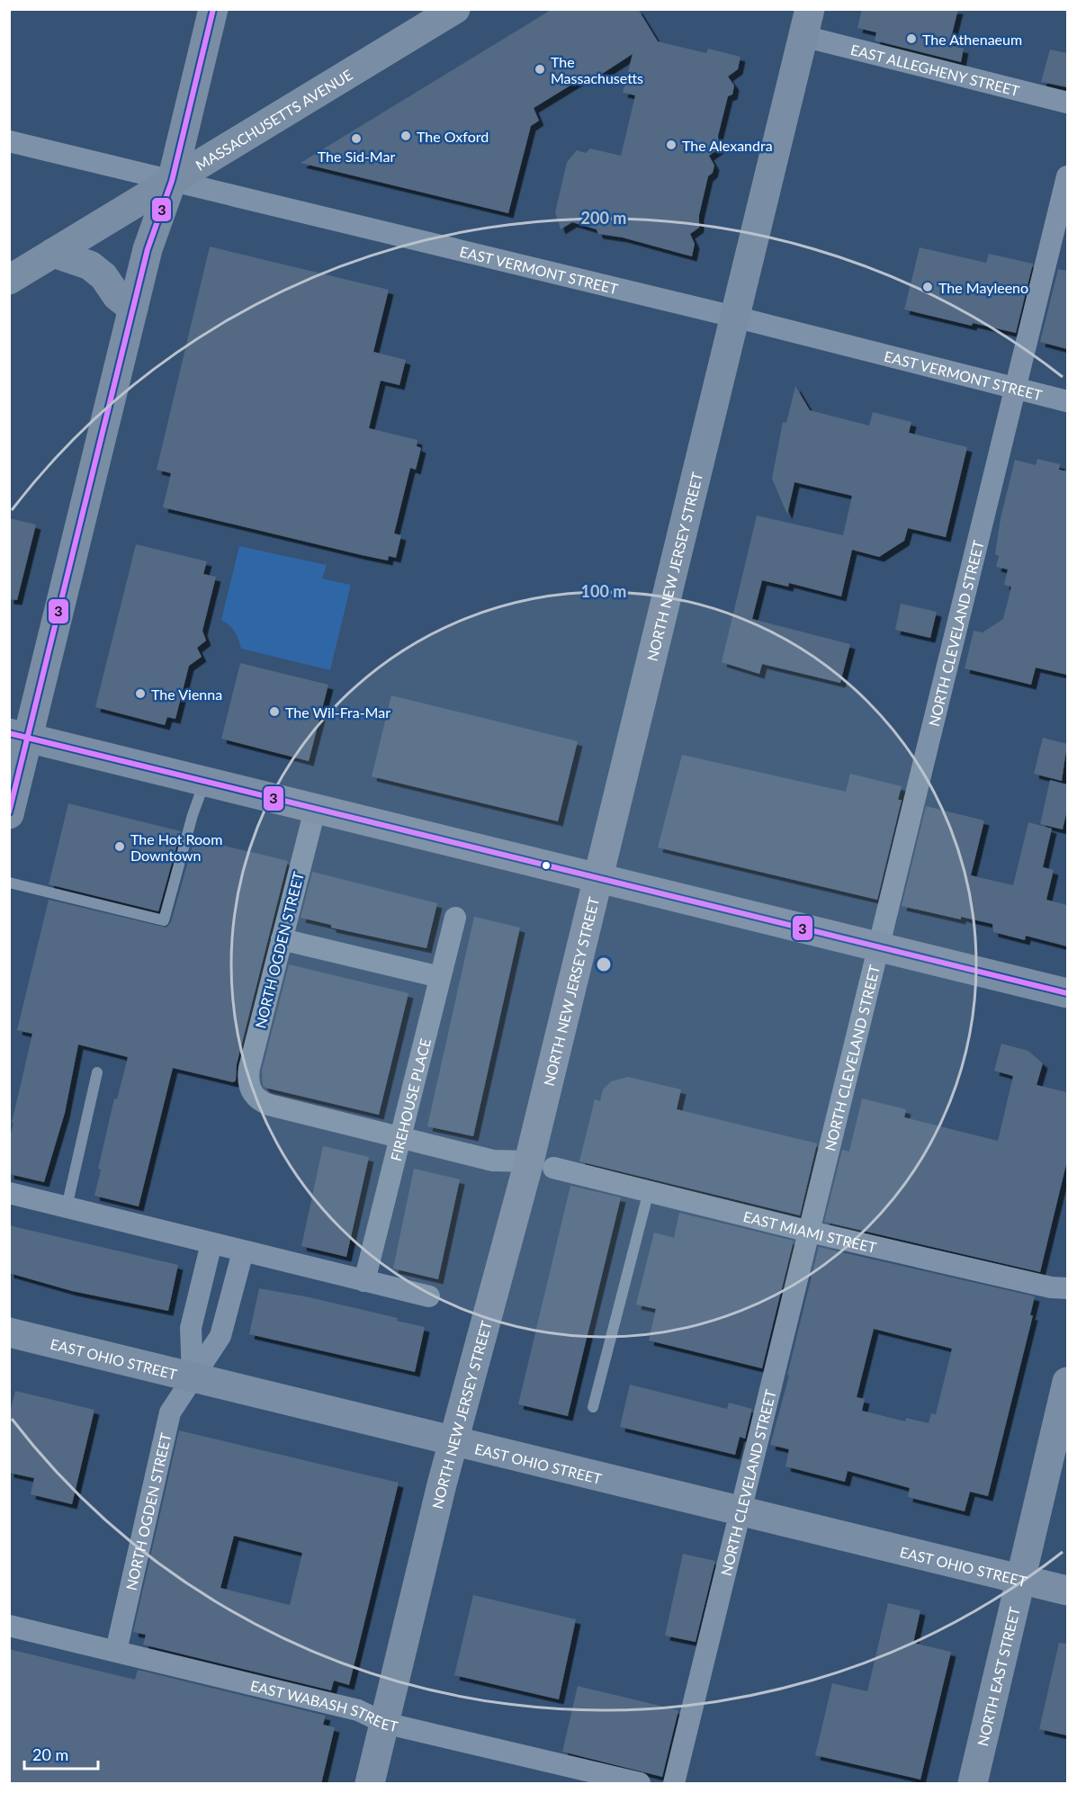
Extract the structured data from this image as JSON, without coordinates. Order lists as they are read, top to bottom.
{
  "streets": {
    "main road": [
      "MASSACHUSETTS AVENUE",
      "NORTH NEW JERSEY STREET",
      "EAST OHIO STREET",
      "NORTH EAST STREET"
    ],
    "street": [
      "EAST ALLEGHENY STREET",
      "EAST VERMONT STREET",
      "NORTH CLEVELAND STREET",
      "NORTH OGDEN STREET",
      "FIREHOUSE PLACE",
      "EAST MIAMI STREET",
      "EAST WABASH STREET"
    ]
  },
  "crossings": [
    ["EAST ALLEGHENY STREET", "NORTH NEW JERSEY STREET"],
    ["MASSACHUSETTS AVENUE", "EAST VERMONT STREET"],
    ["EAST VERMONT STREET", "NORTH NEW JERSEY STREET"],
    ["EAST VERMONT STREET", "NORTH CLEVELAND STREET"],
    ["NORTH NEW JERSEY STREET", "EAST MIAMI STREET"],
    ["NORTH NEW JERSEY STREET", "EAST OHIO STREET"],
    ["NORTH NEW JERSEY STREET", "EAST WABASH STREET"],
    ["NORTH CLEVELAND STREET", "EAST MIAMI STREET"],
    ["NORTH CLEVELAND STREET", "EAST OHIO STREET"],
    ["NORTH OGDEN STREET", "EAST MIAMI STREET"],
    ["NORTH OGDEN STREET", "EAST OHIO STREET"],
    ["NORTH OGDEN STREET", "EAST WABASH STREET"],
    ["FIREHOUSE PLACE", "EAST MIAMI STREET"],
    ["EAST OHIO STREET", "NORTH EAST STREET"]
  ],
  "places": [
    "The Athenaeum",
    "The Massachusetts",
    "The Oxford",
    "The Sid-Mar",
    "The Alexandra",
    "The Mayleeno",
    "The Vienna",
    "The Wil-Fra-Mar",
    "The Hot Room Downtown"
  ],
  "lines": ["transit line 3"],
  "scale_bar": "20 m",
  "rings": ["200 m", "100 m"]
}
